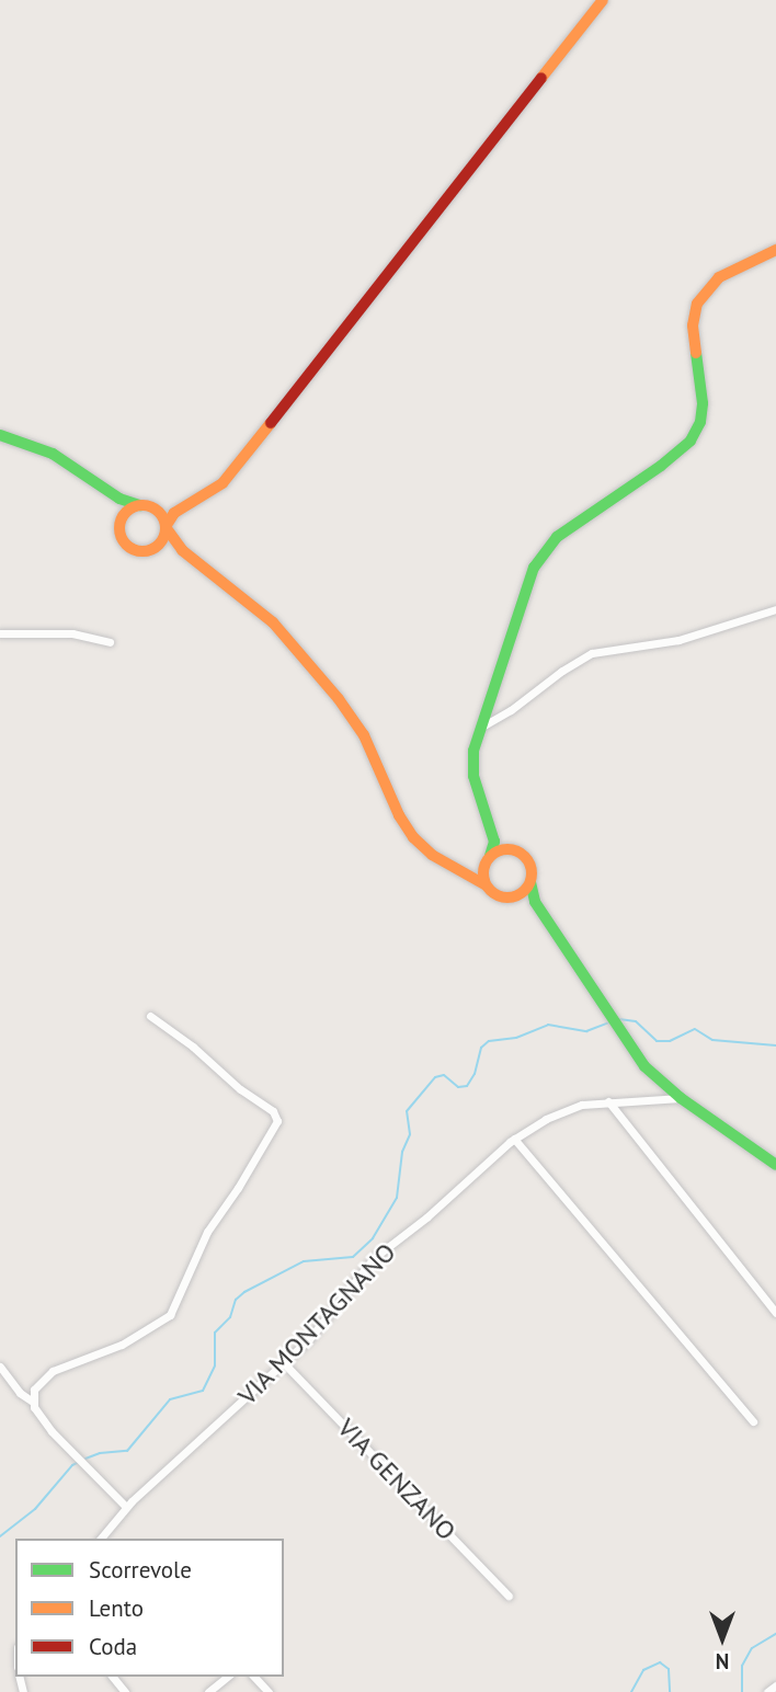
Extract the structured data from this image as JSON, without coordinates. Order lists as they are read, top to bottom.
{
  "streets": {
    "street": ["VIA MONTAGNANO", "VIA GENZANO"]
  },
  "crossings": [
    ["VIA MONTAGNANO", "VIA GENZANO"]
  ],
  "legend": ["Scorrevole", "Lento", "Coda"],
  "north": "bottom"
}
